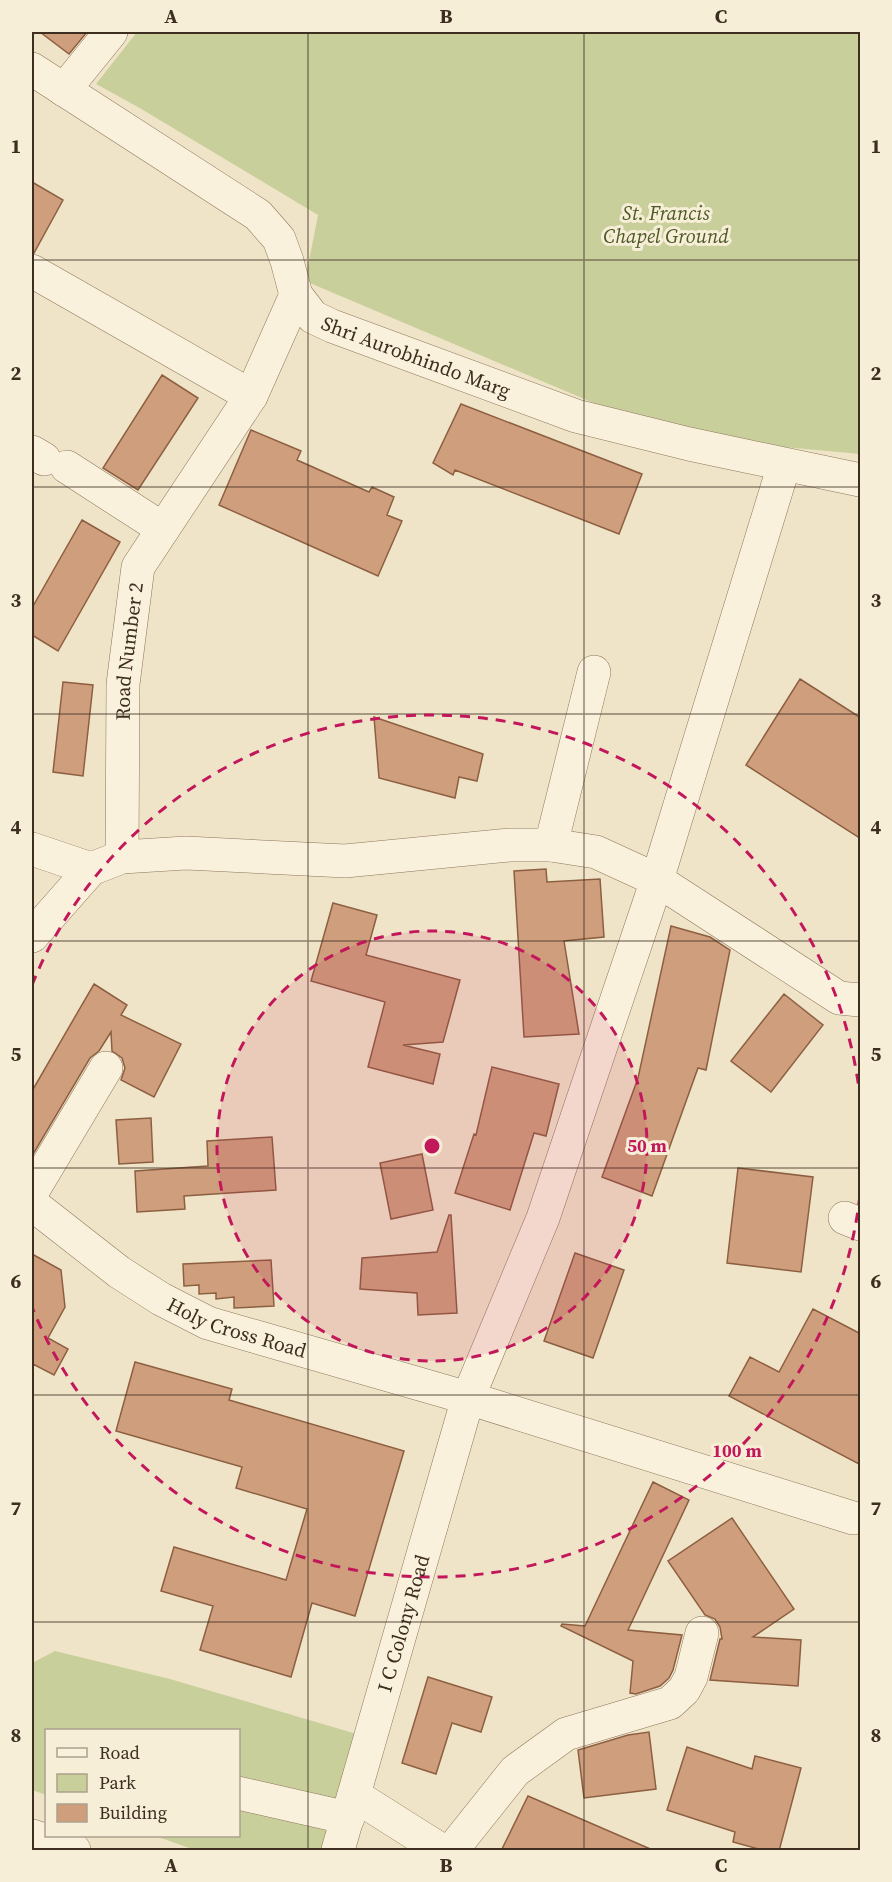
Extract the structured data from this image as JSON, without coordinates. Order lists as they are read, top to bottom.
{
  "streets": {
    "street": [
      "Shri Aurobhindo Marg",
      "Road Number 2",
      "Holy Cross Road",
      "I C Colony Road"
    ]
  },
  "crossings": [
    ["Shri Aurobhindo Marg", "Road Number 2"],
    ["Shri Aurobhindo Marg", "I C Colony Road"],
    ["Holy Cross Road", "I C Colony Road"]
  ],
  "parks": ["St. Francis Chapel Ground"],
  "legend": ["Road", "Park", "Building"],
  "grid": {
    "columns": ["A", "B", "C"],
    "rows": [
      "1",
      "2",
      "3",
      "4",
      "5",
      "6",
      "7",
      "8"
    ]
  },
  "rings": ["50 m", "100 m"]
}
